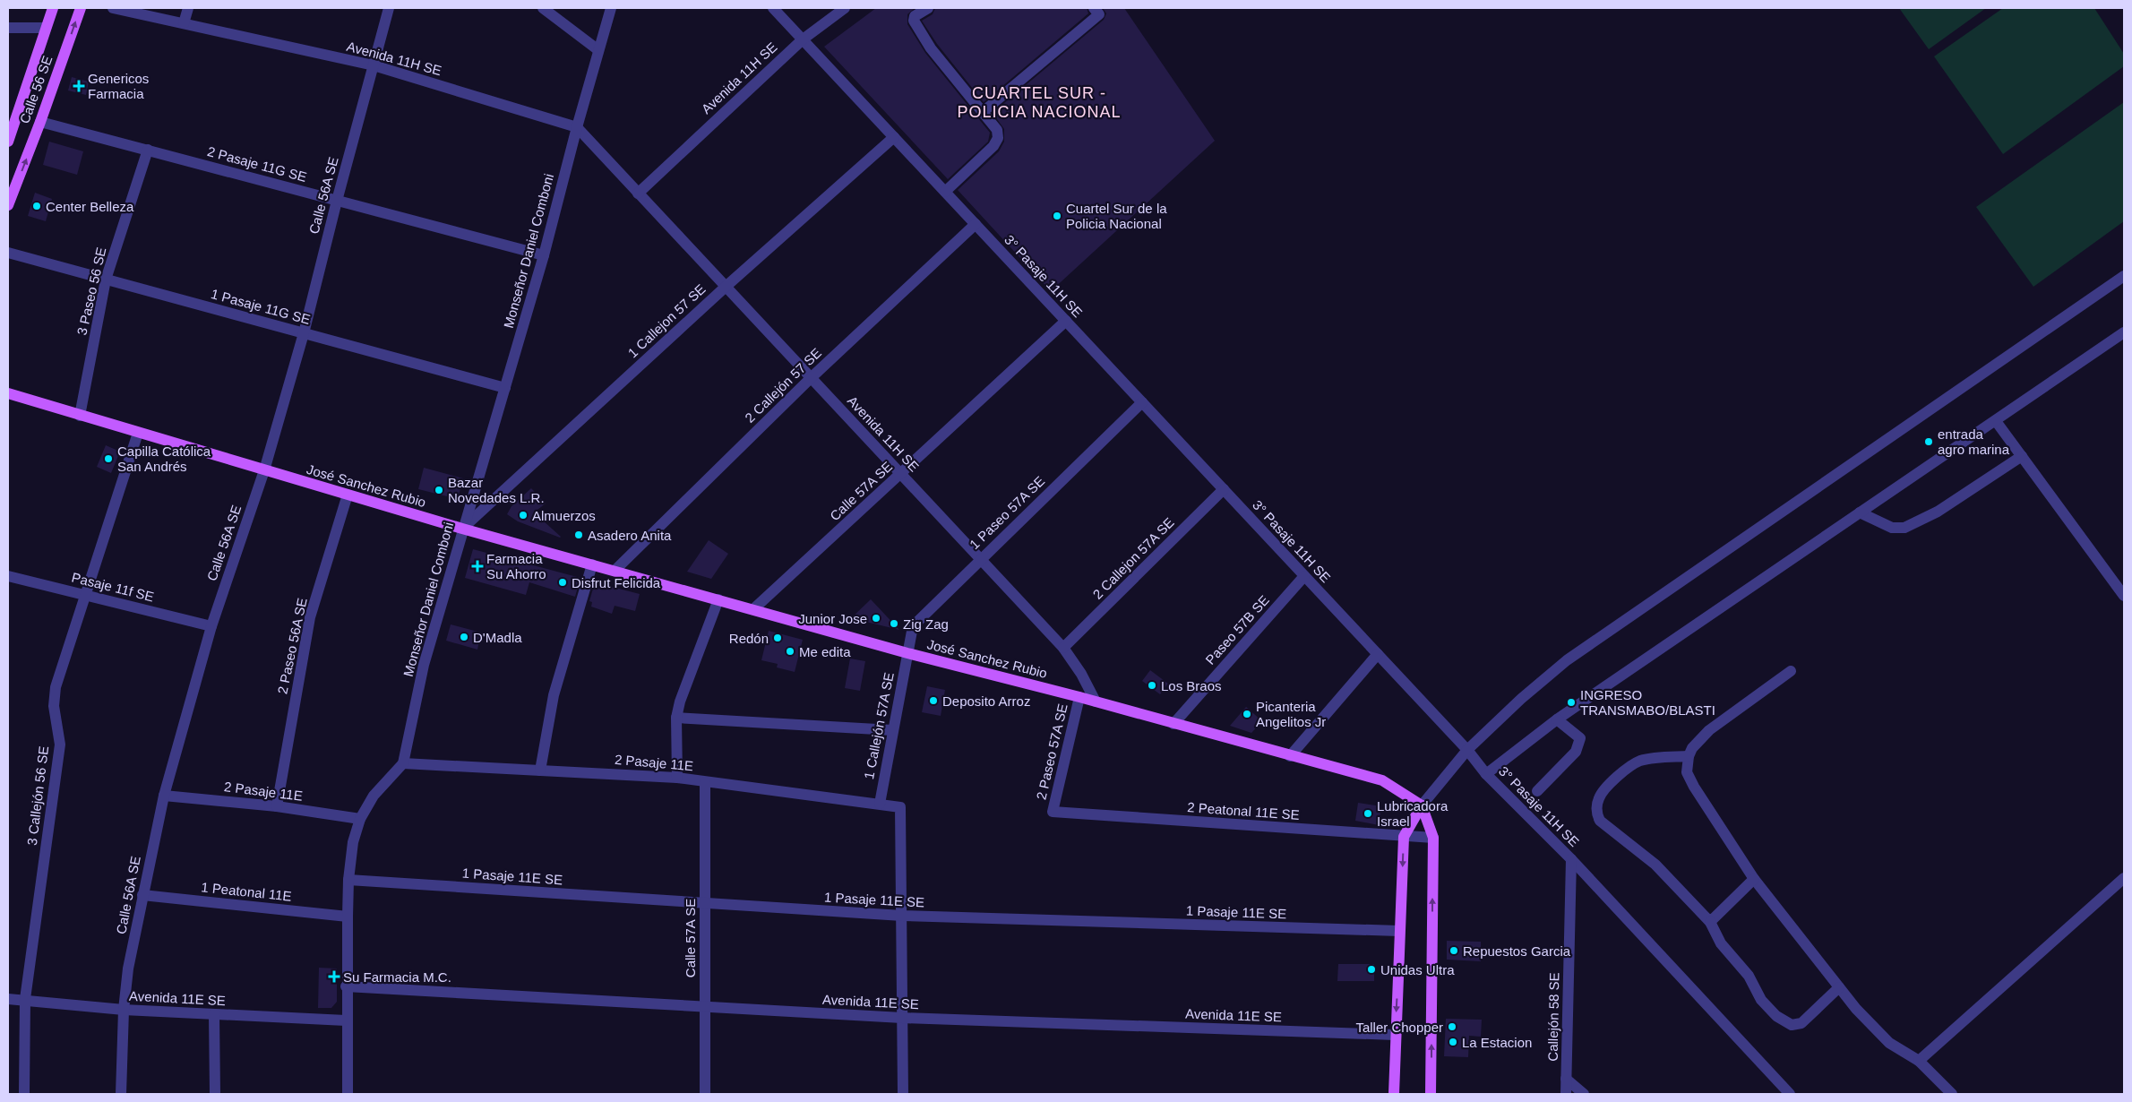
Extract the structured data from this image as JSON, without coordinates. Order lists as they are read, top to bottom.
{
  "streets": {
    "main road": ["Calle 56 SE", "José Sanchez Rubio"],
    "street": [
      "Avenida 11H SE",
      "2 Pasaje 11G SE",
      "Calle 56A SE",
      "Monseñor Daniel Comboni",
      "3° Pasaje 11H SE",
      "3 Paseo 56 SE",
      "1 Pasaje 11G SE",
      "1 Callejon 57 SE",
      "2 Callejón 57 SE",
      "Calle 57A SE",
      "1 Paseo 57A SE",
      "2 Callejon 57A SE",
      "Pasaje 11f SE",
      "Paseo 57B SE",
      "2 Paseo 56A SE",
      "1 Callejón 57A SE",
      "2 Paseo 57A SE",
      "2 Pasaje 11E",
      "3 Callejón 56 SE",
      "2 Peatonal 11E SE",
      "1 Pasaje 11E SE",
      "1 Peatonal 11E",
      "Avenida 11E SE",
      "Callejón 58 SE"
    ]
  },
  "crossings": [
    ["Avenida 11H SE", "Calle 56A SE"],
    ["Avenida 11H SE", "Monseñor Daniel Comboni"],
    ["Avenida 11H SE", "3° Pasaje 11H SE"],
    ["Avenida 11H SE", "1 Callejon 57 SE"],
    ["Avenida 11H SE", "2 Callejón 57 SE"],
    ["Avenida 11H SE", "José Sanchez Rubio"],
    ["Avenida 11H SE", "Calle 57A SE"],
    ["Avenida 11H SE", "1 Paseo 57A SE"],
    ["Avenida 11H SE", "2 Callejon 57A SE"],
    ["Calle 56 SE", "2 Pasaje 11G SE"],
    ["2 Pasaje 11G SE", "Calle 56A SE"],
    ["2 Pasaje 11G SE", "Monseñor Daniel Comboni"],
    ["2 Pasaje 11G SE", "3 Paseo 56 SE"],
    ["Calle 56A SE", "1 Pasaje 11G SE"],
    ["Calle 56A SE", "José Sanchez Rubio"],
    ["Calle 56A SE", "Pasaje 11f SE"],
    ["Calle 56A SE", "2 Pasaje 11E"],
    ["Calle 56A SE", "1 Peatonal 11E"],
    ["Calle 56A SE", "Avenida 11E SE"],
    ["Monseñor Daniel Comboni", "1 Pasaje 11G SE"],
    ["Monseñor Daniel Comboni", "1 Callejon 57 SE"],
    ["Monseñor Daniel Comboni", "José Sanchez Rubio"],
    ["Monseñor Daniel Comboni", "2 Pasaje 11E"],
    ["3° Pasaje 11H SE", "1 Callejon 57 SE"],
    ["3° Pasaje 11H SE", "2 Callejón 57 SE"],
    ["3° Pasaje 11H SE", "Calle 57A SE"],
    ["3° Pasaje 11H SE", "1 Paseo 57A SE"],
    ["3° Pasaje 11H SE", "2 Callejon 57A SE"],
    ["3° Pasaje 11H SE", "Paseo 57B SE"],
    ["3° Pasaje 11H SE", "Callejón 58 SE"],
    ["3 Paseo 56 SE", "1 Pasaje 11G SE"],
    ["3 Paseo 56 SE", "José Sanchez Rubio"],
    ["1 Callejon 57 SE", "José Sanchez Rubio"],
    ["2 Callejón 57 SE", "José Sanchez Rubio"],
    ["José Sanchez Rubio", "Calle 57A SE"],
    ["José Sanchez Rubio", "1 Paseo 57A SE"],
    ["José Sanchez Rubio", "Paseo 57B SE"],
    ["José Sanchez Rubio", "2 Paseo 56A SE"],
    ["José Sanchez Rubio", "1 Callejón 57A SE"],
    ["José Sanchez Rubio", "2 Paseo 57A SE"],
    ["José Sanchez Rubio", "3 Callejón 56 SE"],
    ["Calle 57A SE", "2 Pasaje 11E"],
    ["Calle 57A SE", "1 Pasaje 11E SE"],
    ["Calle 57A SE", "Avenida 11E SE"],
    ["1 Paseo 57A SE", "1 Callejón 57A SE"],
    ["Pasaje 11f SE", "3 Callejón 56 SE"],
    ["2 Paseo 56A SE", "2 Pasaje 11E"],
    ["1 Callejón 57A SE", "2 Pasaje 11E"],
    ["2 Paseo 57A SE", "2 Peatonal 11E SE"],
    ["2 Pasaje 11E", "1 Pasaje 11E SE"],
    ["3 Callejón 56 SE", "Avenida 11E SE"]
  ],
  "districts": ["CUARTEL SUR - POLICIA NACIONAL"],
  "places": {
    "health": ["Genericos Farmacia", "Farmacia Su Ahorro", "Su Farmacia M.C."],
    "other": [
      "Center Belleza",
      "Cuartel Sur de la Policia Nacional",
      "entrada agro marina",
      "Capilla Católica San Andrés",
      "Bazar Novedades L.R.",
      "Almuerzos",
      "Asadero Anita",
      "Disfrut Felicida",
      "Junior Jose",
      "Zig Zag",
      "D'Madla",
      "Redón",
      "Me edita",
      "Los Braos",
      "Deposito Arroz",
      "INGRESO TRANSMABO/BLASTI",
      "Picanteria Angelitos Jr",
      "Lubricadora Israel",
      "Repuestos Garcia",
      "Unidas Ultra",
      "Taller Chopper",
      "La Estacion"
    ]
  }
}
